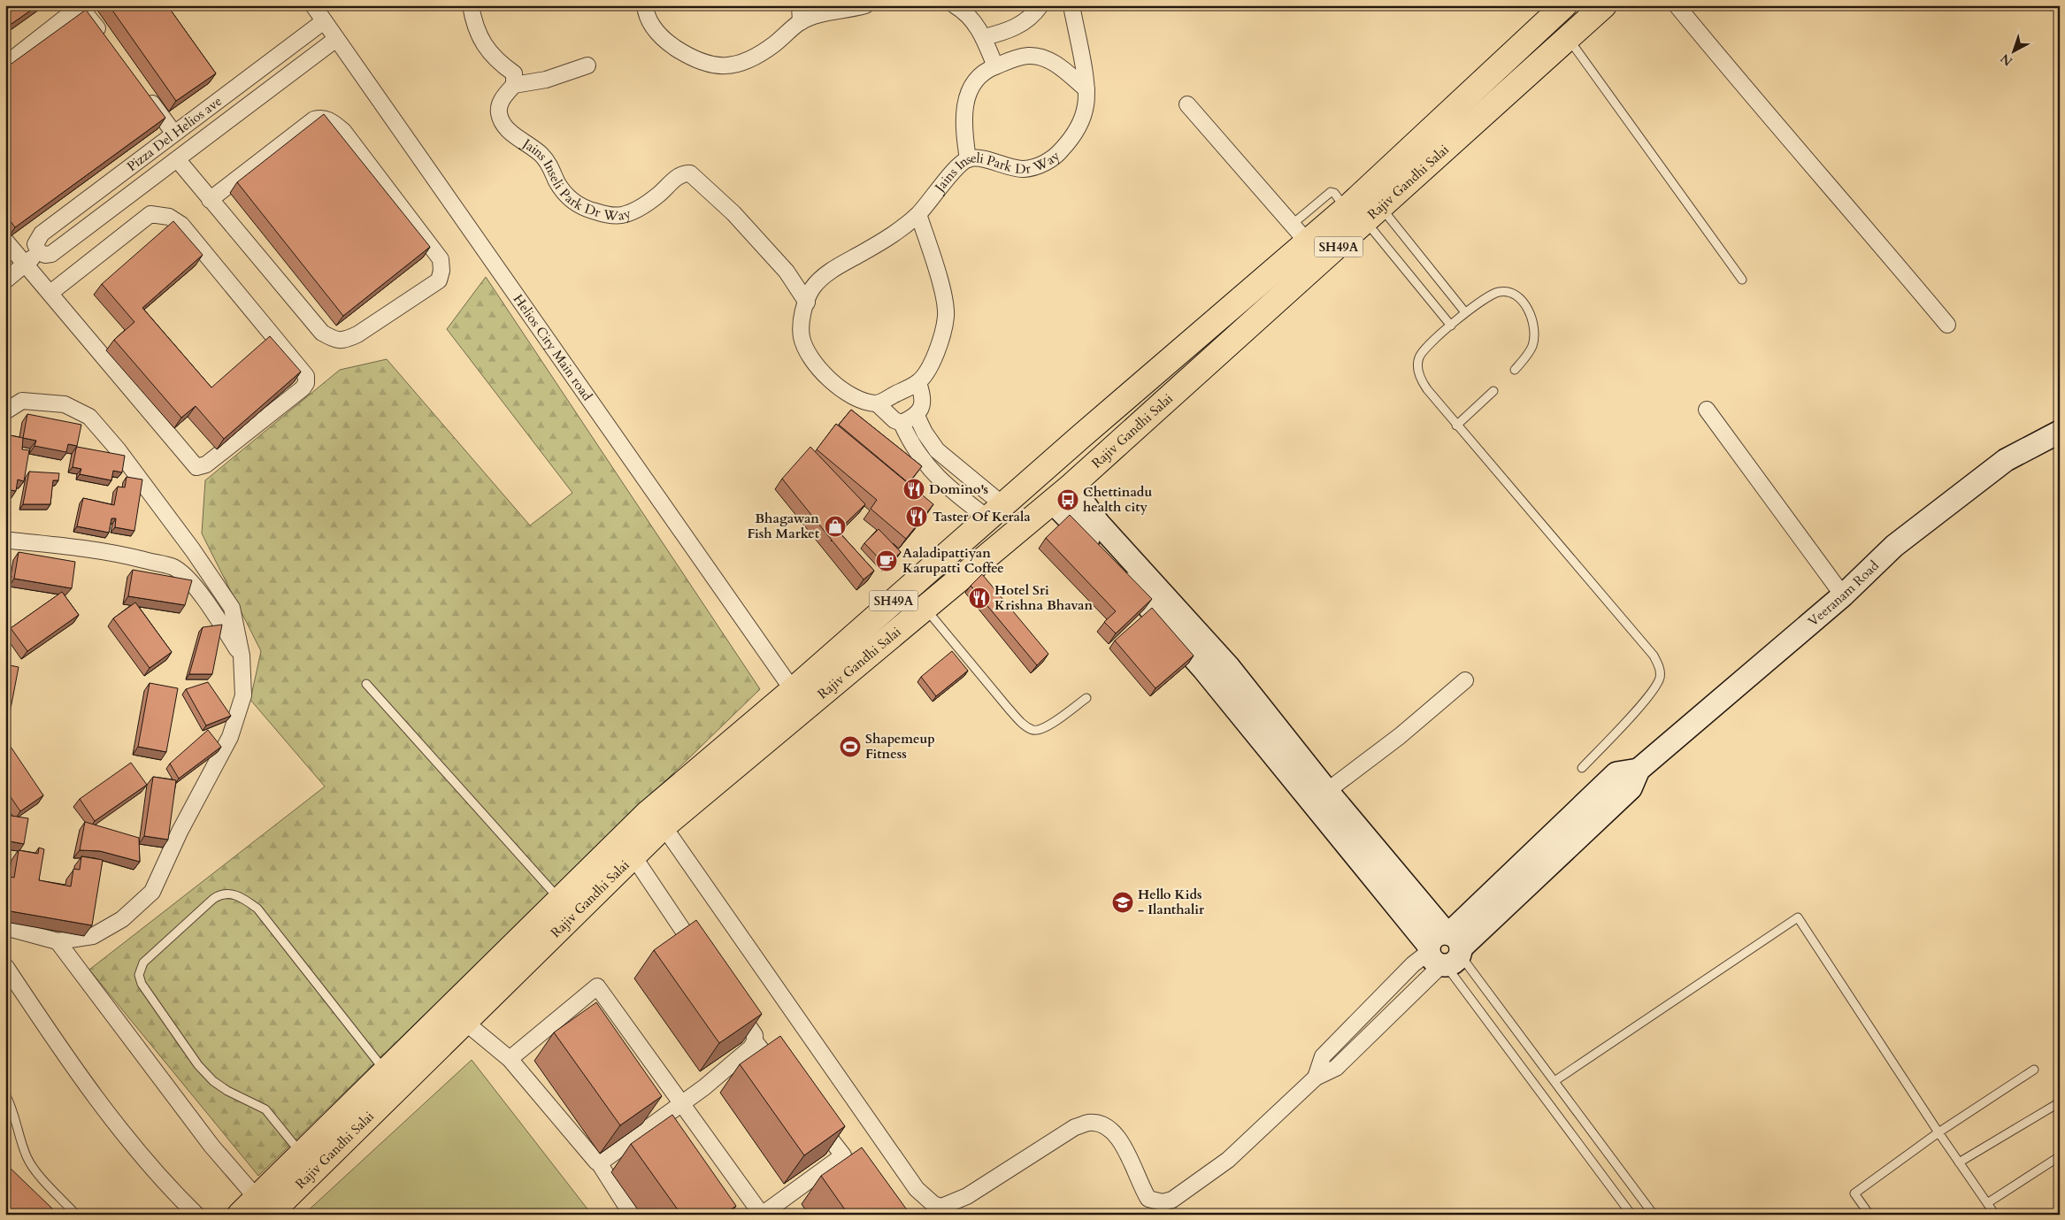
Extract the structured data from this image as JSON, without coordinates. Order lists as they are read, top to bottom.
{
  "streets": {
    "main road": ["Rajiv Gandhi Salai", "SH49A"],
    "street": [
      "Pizza Del Helios ave",
      "Jains Inseli Park Dr Way",
      "Helios City Main road",
      "Veeranam Road"
    ]
  },
  "crossings": [
    ["Pizza Del Helios ave", "Helios City Main road"],
    ["Rajiv Gandhi Salai", "Helios City Main road"]
  ],
  "places": {
    "restaurant": ["Domino's", "Taster Of Kerala", "Hotel Sri Krishna Bhavan"],
    "bus stop": ["Chettinadu health city"],
    "shop": ["Bhagawan Fish Market"],
    "cafe": ["Aaladipattiyan Karupatti Coffee"],
    "sports": ["Shapemeup Fitness"],
    "school or university": ["Hello Kids - Ilanthalir"]
  },
  "north": "bottom left"
}
